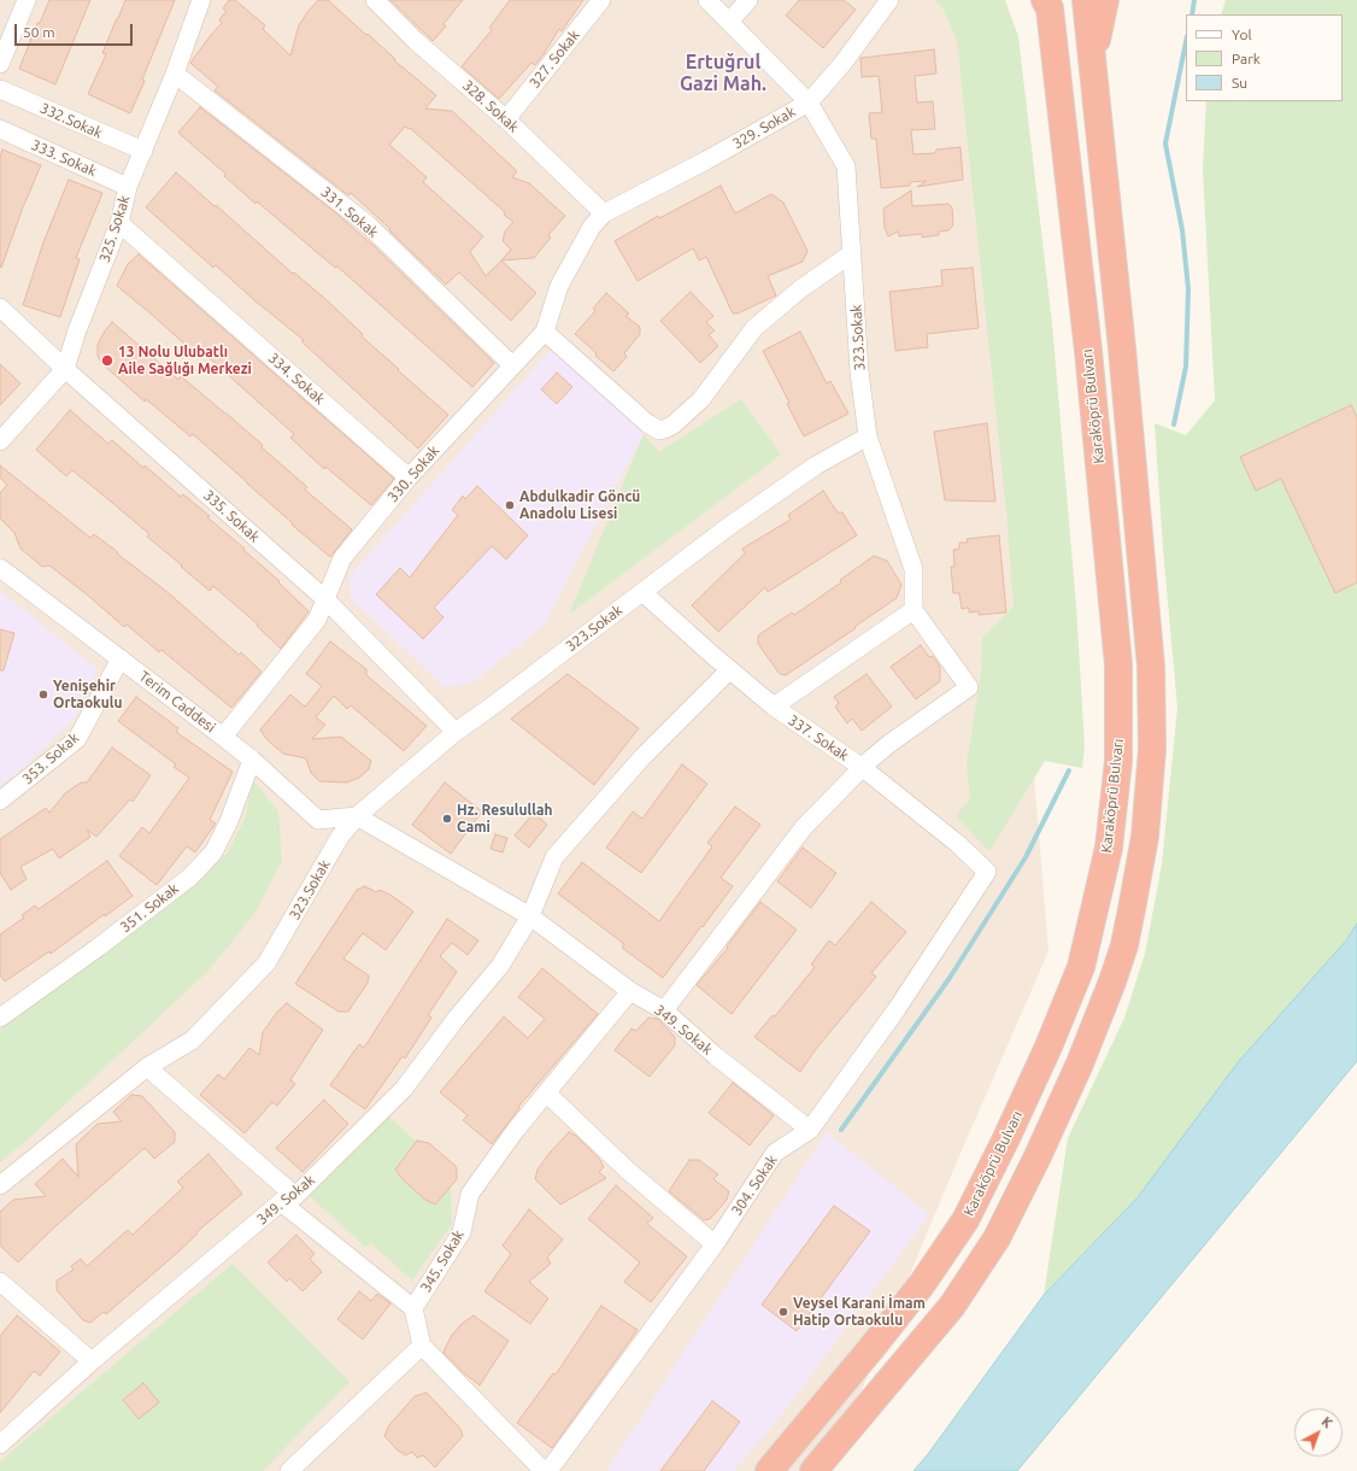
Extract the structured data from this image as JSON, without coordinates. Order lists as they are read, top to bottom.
{
  "streets": {
    "highway": ["Karaköprü Bulvarı"],
    "street": [
      "327. Sokak",
      "328. Sokak",
      "332.Sokak",
      "329. Sokak",
      "333. Sokak",
      "331. Sokak",
      "325. Sokak",
      "323.Sokak",
      "334. Sokak",
      "330. Sokak",
      "335. Sokak",
      "Terim Caddesi",
      "337. Sokak",
      "353. Sokak",
      "351. Sokak",
      "349. Sokak",
      "304. Sokak",
      "345. Sokak"
    ]
  },
  "crossings": [
    ["327. Sokak", "328. Sokak"],
    ["328. Sokak", "329. Sokak"],
    ["328. Sokak", "330. Sokak"],
    ["332.Sokak", "325. Sokak"],
    ["329. Sokak", "323.Sokak"],
    ["329. Sokak", "330. Sokak"],
    ["333. Sokak", "325. Sokak"],
    ["331. Sokak", "325. Sokak"],
    ["331. Sokak", "330. Sokak"],
    ["325. Sokak", "334. Sokak"],
    ["325. Sokak", "335. Sokak"],
    ["323.Sokak", "335. Sokak"],
    ["323.Sokak", "Terim Caddesi"],
    ["323.Sokak", "337. Sokak"],
    ["323.Sokak", "349. Sokak"],
    ["334. Sokak", "330. Sokak"],
    ["330. Sokak", "335. Sokak"],
    ["330. Sokak", "Terim Caddesi"],
    ["Terim Caddesi", "353. Sokak"],
    ["Terim Caddesi", "351. Sokak"],
    ["Terim Caddesi", "349. Sokak"],
    ["337. Sokak", "304. Sokak"],
    ["349. Sokak", "304. Sokak"],
    ["349. Sokak", "345. Sokak"]
  ],
  "districts": ["Ertuğrul Gazi Mah."],
  "places": [
    "13 Nolu Ulubatlı Aile Sağlığı Merkezi",
    "Abdulkadir Göncü Anadolu Lisesi",
    "Yenişehir Ortaokulu",
    "Hz. Resulullah Cami",
    "Veysel Karani İmam Hatip Ortaokulu"
  ],
  "legend": ["Yol", "Park", "Su"],
  "scale_bar": "50 m",
  "north": "top right"
}
